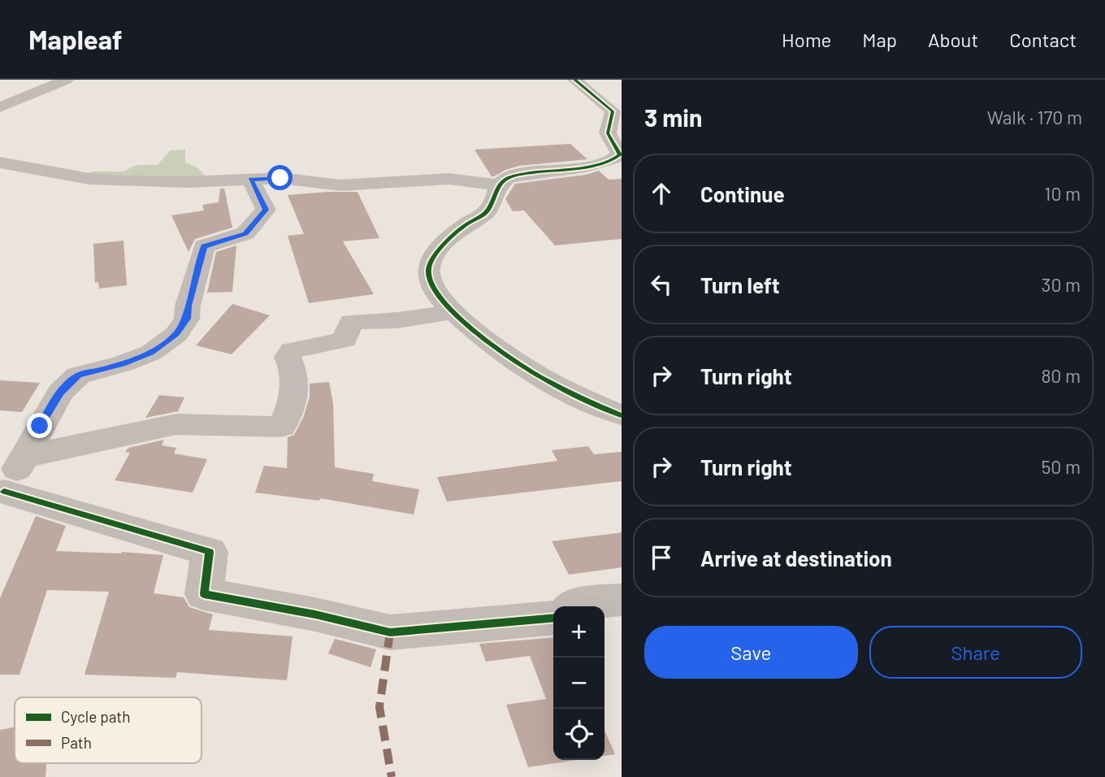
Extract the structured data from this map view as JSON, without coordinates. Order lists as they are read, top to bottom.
{
  "legend": ["Cycle path", "Path"],
  "page": {
    "header": "Mapleaf",
    "nav": [
      "Home",
      "Map",
      "About",
      "Contact"
    ],
    "heading": ["3 min", "Walk · 170 m"],
    "list": [
      ["Continue", "10 m"],
      ["Turn left", "30 m"],
      ["Turn right", "80 m"],
      ["Turn right", "50 m"],
      "Arrive at destination"
    ],
    "map_buttons": ["+", "−"],
    "buttons": ["Save", "Share"]
  }
}
